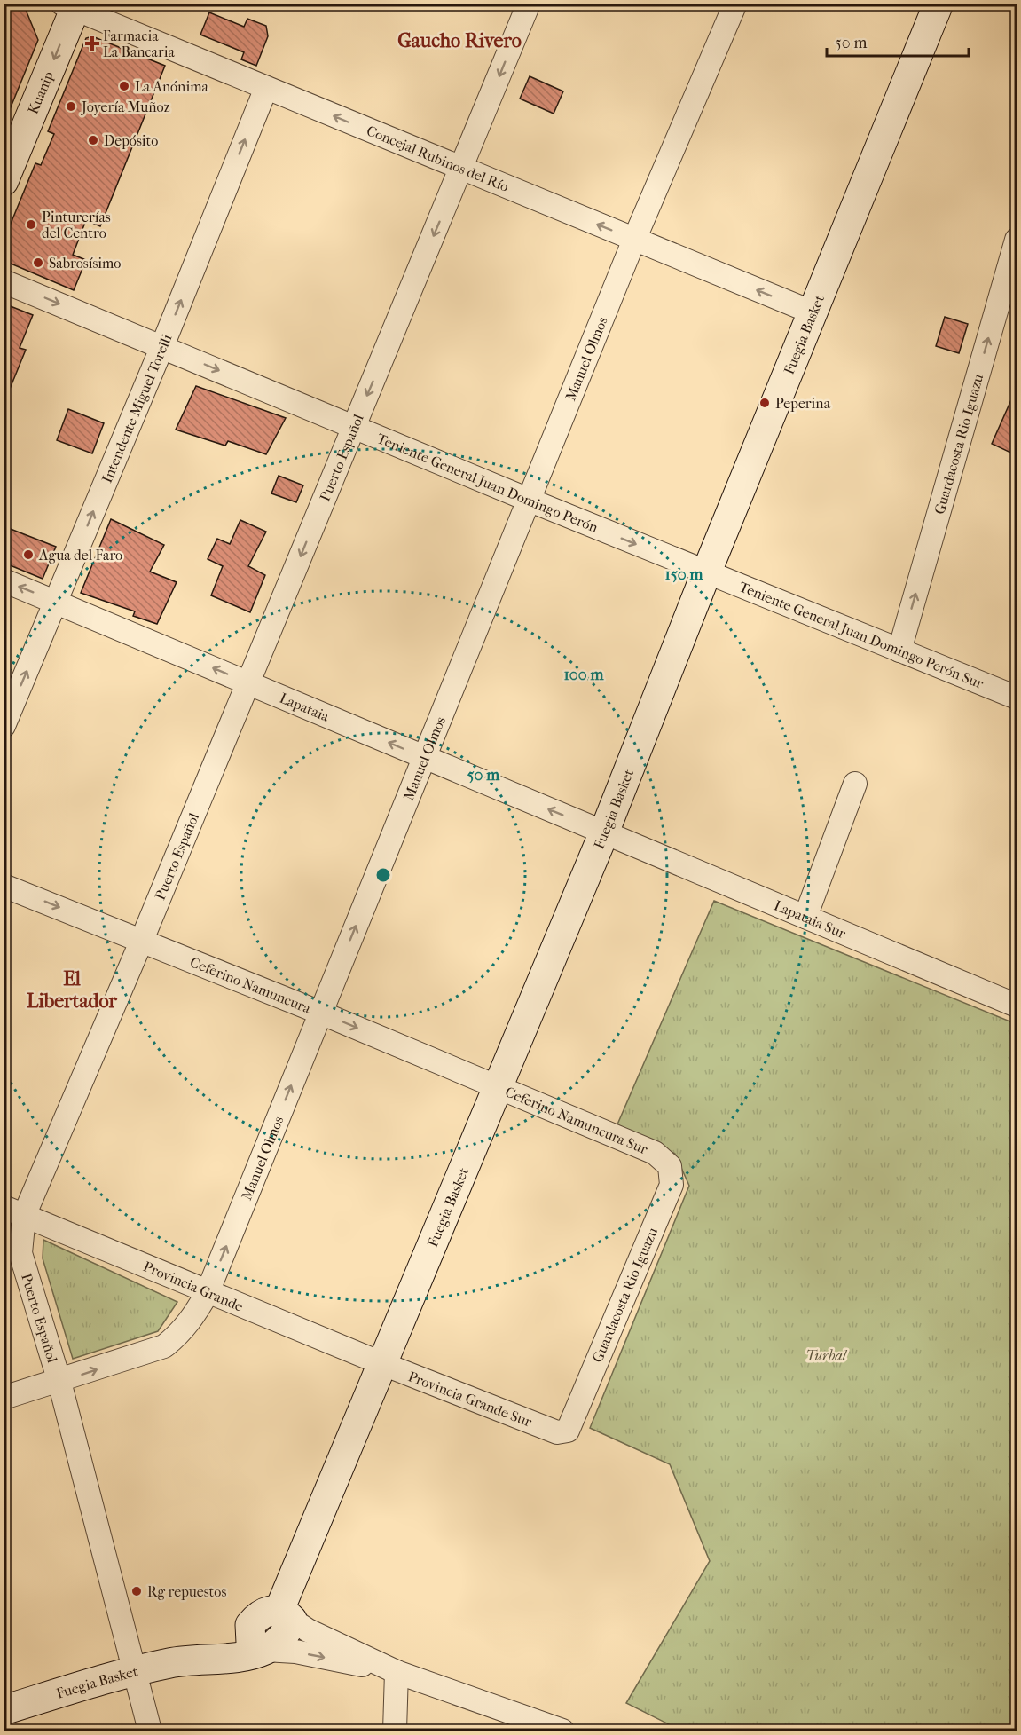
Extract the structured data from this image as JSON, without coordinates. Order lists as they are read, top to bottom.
{
  "streets": {
    "main road": ["Kuanip", "Fuegia Basket"],
    "street": [
      "Concejal Rubinos del Río",
      "Manuel Olmos",
      "Intendente Miguel Torelli",
      "Guardacosta Rio Iguazu",
      "Puerto Español",
      "Teniente General Juan Domingo Perón",
      "Teniente General Juan Domingo Perón Sur",
      "Lapataia",
      "Lapataia Sur",
      "Ceferino Namuncura",
      "Ceferino Namuncura Sur",
      "Provincia Grande",
      "Provincia Grande Sur"
    ]
  },
  "crossings": [
    ["Kuanip", "Concejal Rubinos del Río"],
    ["Concejal Rubinos del Río", "Fuegia Basket"],
    ["Concejal Rubinos del Río", "Manuel Olmos"],
    ["Concejal Rubinos del Río", "Intendente Miguel Torelli"],
    ["Concejal Rubinos del Río", "Puerto Español"],
    ["Fuegia Basket", "Puerto Español"],
    ["Fuegia Basket", "Teniente General Juan Domingo Perón"],
    ["Fuegia Basket", "Teniente General Juan Domingo Perón Sur"],
    ["Fuegia Basket", "Lapataia"],
    ["Fuegia Basket", "Lapataia Sur"],
    ["Fuegia Basket", "Ceferino Namuncura"],
    ["Fuegia Basket", "Ceferino Namuncura Sur"],
    ["Fuegia Basket", "Provincia Grande"],
    ["Fuegia Basket", "Provincia Grande Sur"],
    ["Manuel Olmos", "Puerto Español"],
    ["Manuel Olmos", "Teniente General Juan Domingo Perón"],
    ["Manuel Olmos", "Lapataia"],
    ["Manuel Olmos", "Ceferino Namuncura"],
    ["Manuel Olmos", "Provincia Grande"],
    ["Intendente Miguel Torelli", "Teniente General Juan Domingo Perón"],
    ["Intendente Miguel Torelli", "Lapataia"],
    ["Guardacosta Rio Iguazu", "Teniente General Juan Domingo Perón Sur"],
    ["Guardacosta Rio Iguazu", "Ceferino Namuncura Sur"],
    ["Guardacosta Rio Iguazu", "Provincia Grande Sur"],
    ["Puerto Español", "Teniente General Juan Domingo Perón"],
    ["Puerto Español", "Lapataia"],
    ["Puerto Español", "Ceferino Namuncura"],
    ["Puerto Español", "Provincia Grande"],
    ["Teniente General Juan Domingo Perón", "Teniente General Juan Domingo Perón Sur"],
    ["Lapataia", "Lapataia Sur"],
    ["Ceferino Namuncura", "Ceferino Namuncura Sur"],
    ["Provincia Grande", "Provincia Grande Sur"]
  ],
  "one_way": [
    "Kuanip",
    "Concejal Rubinos del Río",
    "Manuel Olmos",
    "Intendente Miguel Torelli",
    "Guardacosta Rio Iguazu",
    "Puerto Español",
    "Teniente General Juan Domingo Perón",
    "Lapataia",
    "Ceferino Namuncura"
  ],
  "districts": ["Gaucho Rivero", "El Libertador"],
  "parks": ["Turbal"],
  "places": {
    "health": ["Farmacia La Bancaria"],
    "other": [
      "La Anónima",
      "Joyería Muñoz",
      "Depósito",
      "Pinturerías del Centro",
      "Sabrosísimo",
      "Peperina",
      "Agua del Faro",
      "Rg repuestos"
    ]
  },
  "scale_bar": "50 m",
  "rings": ["150 m", "100 m", "50 m"]
}
